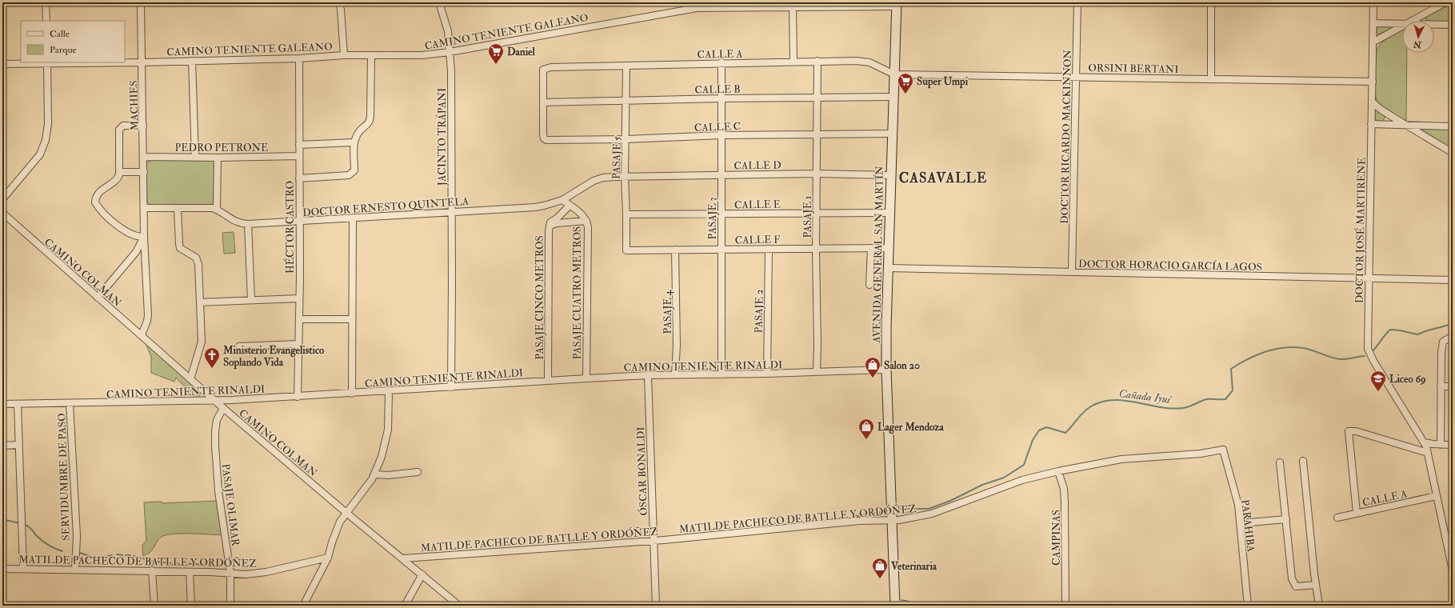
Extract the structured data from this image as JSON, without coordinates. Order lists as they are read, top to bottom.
{
  "streets": {
    "main road": ["AVENIDA GENERAL SAN MARTÍN"],
    "street": [
      "CAMINO TENIENTE GALEANO",
      "CALLE A",
      "ORSINI BERTANI",
      "CALLE B",
      "MACHIES",
      "CALLE C",
      "JACINTO TRÁPANI",
      "DOCTOR RICARDO MACKINNON",
      "PEDRO PETRONE",
      "PASAJE 5",
      "CALLE D",
      "CALLE E",
      "DOCTOR ERNESTO QUINTELA",
      "PASAJE 1",
      "PASAJE 3",
      "HÉCTOR CASTRO",
      "DOCTOR JOSÉ MARTIRENE",
      "CALLE F",
      "DOCTOR HORACIO GARCÍA LAGOS",
      "CAMINO COLMAN",
      "PASAJE CUATRO METROS",
      "PASAJE CINCO METROS",
      "PASAJE 2",
      "PASAJE 4",
      "CAMINO TENIENTE RINALDI",
      "ÓSCAR BONALDI",
      "SERVIDUMBRE DE PASO",
      "PASAJE OLIMAR",
      "MATILDE PACHECO DE BATLLE Y ORDÓÑEZ",
      "PARAHIBA",
      "CAMPINAS"
    ]
  },
  "crossings": [
    ["CAMINO TENIENTE GALEANO", "MACHIES"],
    ["CAMINO TENIENTE GALEANO", "JACINTO TRÁPANI"],
    ["CAMINO TENIENTE GALEANO", "HÉCTOR CASTRO"],
    ["CAMINO TENIENTE GALEANO", "AVENIDA GENERAL SAN MARTÍN"],
    ["CALLE A", "ORSINI BERTANI"],
    ["CALLE A", "CALLE B"],
    ["CALLE A", "CALLE C"],
    ["CALLE A", "PASAJE 5"],
    ["CALLE A", "PASAJE 1"],
    ["CALLE A", "PASAJE 3"],
    ["CALLE A", "DOCTOR JOSÉ MARTIRENE"],
    ["CALLE A", "AVENIDA GENERAL SAN MARTÍN"],
    ["ORSINI BERTANI", "DOCTOR RICARDO MACKINNON"],
    ["ORSINI BERTANI", "DOCTOR JOSÉ MARTIRENE"],
    ["ORSINI BERTANI", "AVENIDA GENERAL SAN MARTÍN"],
    ["CALLE B", "CALLE C"],
    ["CALLE B", "PASAJE 5"],
    ["CALLE B", "PASAJE 1"],
    ["CALLE B", "PASAJE 3"],
    ["CALLE B", "AVENIDA GENERAL SAN MARTÍN"],
    ["MACHIES", "PEDRO PETRONE"],
    ["MACHIES", "DOCTOR ERNESTO QUINTELA"],
    ["MACHIES", "CAMINO COLMAN"],
    ["CALLE C", "PASAJE 5"],
    ["CALLE C", "PASAJE 1"],
    ["CALLE C", "PASAJE 3"],
    ["CALLE C", "AVENIDA GENERAL SAN MARTÍN"],
    ["JACINTO TRÁPANI", "DOCTOR ERNESTO QUINTELA"],
    ["JACINTO TRÁPANI", "CAMINO TENIENTE RINALDI"],
    ["DOCTOR RICARDO MACKINNON", "DOCTOR HORACIO GARCÍA LAGOS"],
    ["PEDRO PETRONE", "HÉCTOR CASTRO"],
    ["PASAJE 5", "CALLE D"],
    ["PASAJE 5", "CALLE E"],
    ["PASAJE 5", "DOCTOR ERNESTO QUINTELA"],
    ["PASAJE 5", "CALLE F"],
    ["CALLE D", "DOCTOR ERNESTO QUINTELA"],
    ["CALLE D", "PASAJE 1"],
    ["CALLE D", "PASAJE 3"],
    ["CALLE D", "AVENIDA GENERAL SAN MARTÍN"],
    ["CALLE E", "PASAJE 1"],
    ["CALLE E", "PASAJE 3"],
    ["CALLE E", "AVENIDA GENERAL SAN MARTÍN"],
    ["DOCTOR ERNESTO QUINTELA", "HÉCTOR CASTRO"],
    ["DOCTOR ERNESTO QUINTELA", "PASAJE CUATRO METROS"],
    ["PASAJE 1", "CALLE F"],
    ["PASAJE 1", "CAMINO TENIENTE RINALDI"],
    ["PASAJE 3", "CALLE F"],
    ["PASAJE 3", "CAMINO TENIENTE RINALDI"],
    ["HÉCTOR CASTRO", "CAMINO TENIENTE RINALDI"],
    ["DOCTOR JOSÉ MARTIRENE", "DOCTOR HORACIO GARCÍA LAGOS"],
    ["CALLE F", "AVENIDA GENERAL SAN MARTÍN"],
    ["CALLE F", "PASAJE 2"],
    ["CALLE F", "PASAJE 4"],
    ["AVENIDA GENERAL SAN MARTÍN", "DOCTOR HORACIO GARCÍA LAGOS"],
    ["AVENIDA GENERAL SAN MARTÍN", "CAMINO TENIENTE RINALDI"],
    ["AVENIDA GENERAL SAN MARTÍN", "MATILDE PACHECO DE BATLLE Y ORDÓÑEZ"],
    ["CAMINO COLMAN", "CAMINO TENIENTE RINALDI"],
    ["CAMINO COLMAN", "PASAJE OLIMAR"],
    ["CAMINO COLMAN", "MATILDE PACHECO DE BATLLE Y ORDÓÑEZ"],
    ["PASAJE CUATRO METROS", "PASAJE CINCO METROS"],
    ["PASAJE CUATRO METROS", "CAMINO TENIENTE RINALDI"],
    ["PASAJE CINCO METROS", "CAMINO TENIENTE RINALDI"],
    ["PASAJE 2", "CAMINO TENIENTE RINALDI"],
    ["PASAJE 4", "CAMINO TENIENTE RINALDI"],
    ["CAMINO TENIENTE RINALDI", "ÓSCAR BONALDI"],
    ["CAMINO TENIENTE RINALDI", "SERVIDUMBRE DE PASO"],
    ["ÓSCAR BONALDI", "MATILDE PACHECO DE BATLLE Y ORDÓÑEZ"],
    ["SERVIDUMBRE DE PASO", "MATILDE PACHECO DE BATLLE Y ORDÓÑEZ"],
    ["PASAJE OLIMAR", "MATILDE PACHECO DE BATLLE Y ORDÓÑEZ"],
    ["MATILDE PACHECO DE BATLLE Y ORDÓÑEZ", "PARAHIBA"],
    ["MATILDE PACHECO DE BATLLE Y ORDÓÑEZ", "CAMPINAS"]
  ],
  "districts": ["CASAVALLE"],
  "water": ["Cañada Iyuí"],
  "places": {
    "supermarket": ["Daniel", "Super Umpi"],
    "church": ["Ministerio Evangelistico Soplando Vida"],
    "shop": ["Salon 20", "Lager Mendoza", "Veterinaria"],
    "school or university": ["Liceo 69"]
  },
  "legend": ["Calle", "Parque"],
  "north": "bottom"
}
